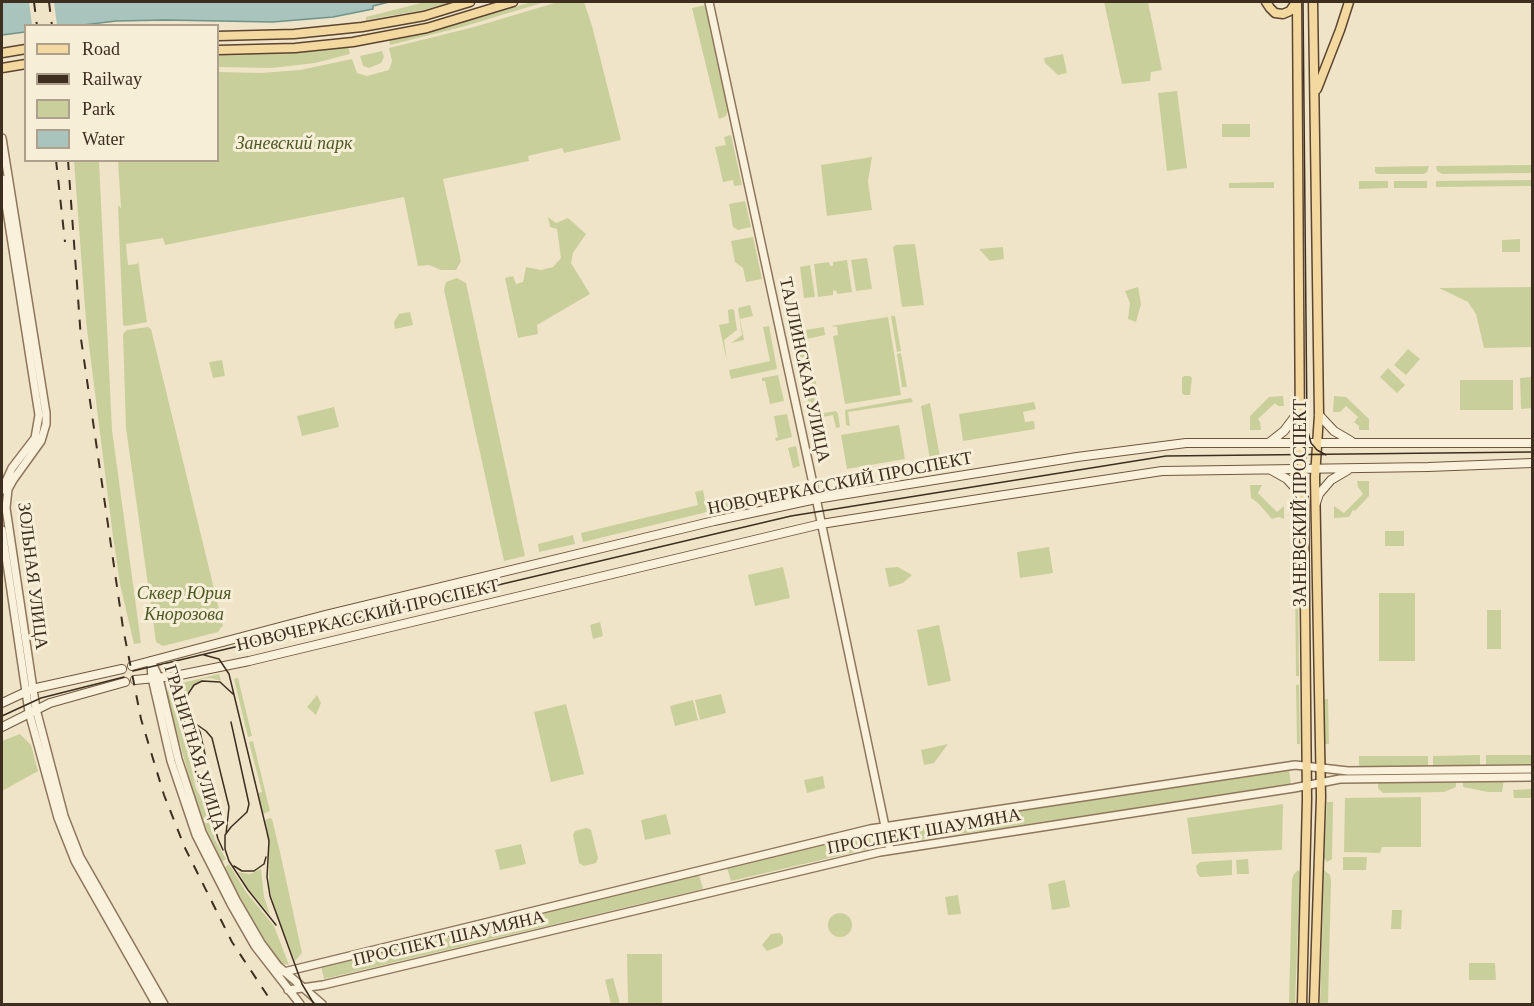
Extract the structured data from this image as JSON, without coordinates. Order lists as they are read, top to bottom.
{
  "streets": {
    "main road": ["НОВОЧЕРКАССКИЙ ПРОСПЕКТ", "ЗАНЕВСКИЙ ПРОСПЕКТ"],
    "street": [
      "ТАЛЛИНСКАЯ УЛИЦА",
      "ЗОЛЬНАЯ УЛИЦА",
      "ГРАНИТНАЯ УЛИЦА",
      "ПРОСПЕКТ ШАУМЯНА"
    ]
  },
  "crossings": [
    ["ТАЛЛИНСКАЯ УЛИЦА", "НОВОЧЕРКАССКИЙ ПРОСПЕКТ"],
    ["ТАЛЛИНСКАЯ УЛИЦА", "ПРОСПЕКТ ШАУМЯНА"],
    ["НОВОЧЕРКАССКИЙ ПРОСПЕКТ", "ЗАНЕВСКИЙ ПРОСПЕКТ"],
    ["НОВОЧЕРКАССКИЙ ПРОСПЕКТ", "ГРАНИТНАЯ УЛИЦА"],
    ["ЗАНЕВСКИЙ ПРОСПЕКТ", "ПРОСПЕКТ ШАУМЯНА"],
    ["ГРАНИТНАЯ УЛИЦА", "ПРОСПЕКТ ШАУМЯНА"]
  ],
  "parks": ["Заневский парк", "Сквер Юрия Кнорозова"],
  "legend": [
    "Road",
    "Railway",
    "Park",
    "Water"
  ]
}
